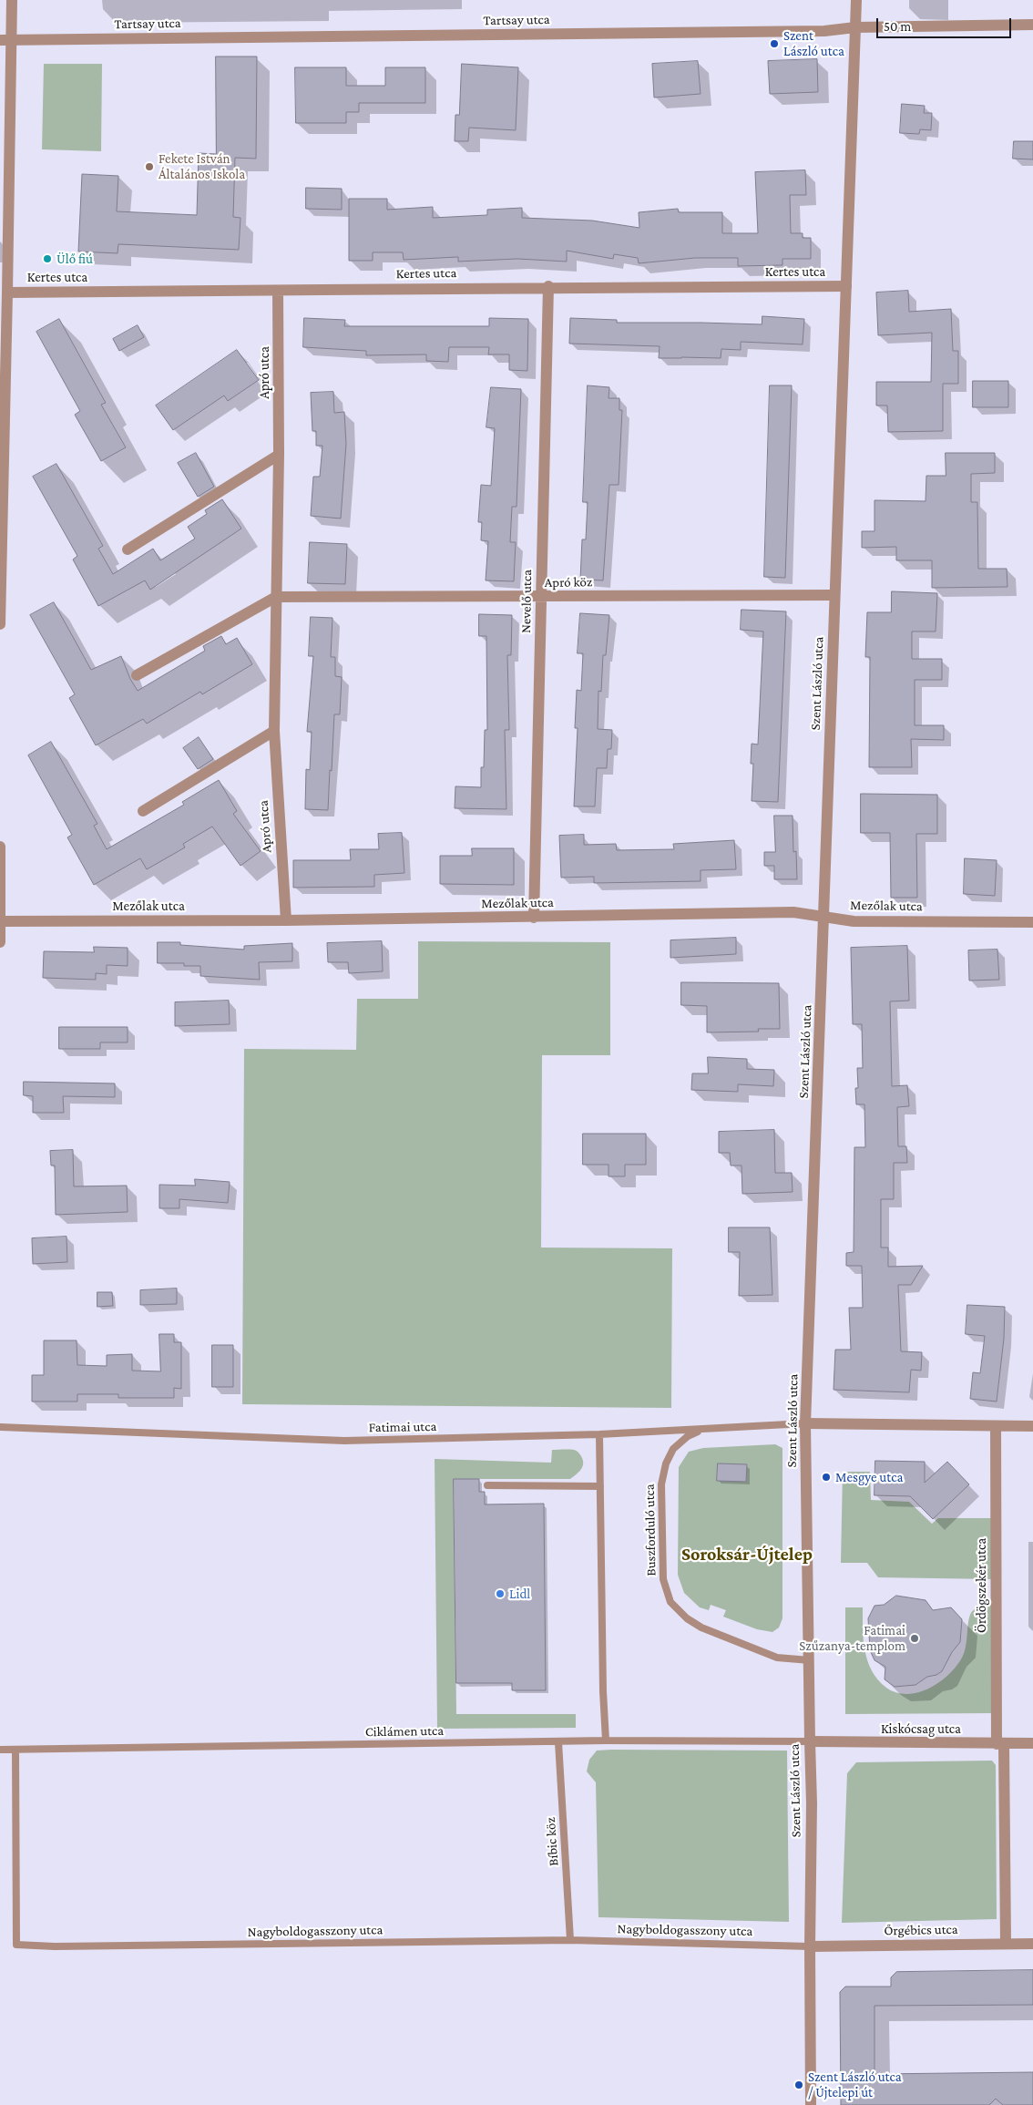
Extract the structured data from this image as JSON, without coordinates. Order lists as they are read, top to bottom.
{
  "streets": {
    "street": [
      "Tartsay utca",
      "Kertes utca",
      "Apró utca",
      "Apró köz",
      "Nevelő utca",
      "Szent László utca",
      "Mezőlak utca",
      "Ördögszekér utca",
      "Kiskócsag utca",
      "Őrgébics utca"
    ],
    "lane": [
      "Fatimai utca",
      "Buszforduló utca",
      "Ciklámen utca",
      "Bíbic köz",
      "Nagyboldogasszony utca"
    ]
  },
  "crossings": [
    ["Tartsay utca", "Szent László utca"],
    ["Kertes utca", "Apró utca"],
    ["Kertes utca", "Nevelő utca"],
    ["Kertes utca", "Szent László utca"],
    ["Apró utca", "Apró köz"],
    ["Apró utca", "Mezőlak utca"],
    ["Apró köz", "Nevelő utca"],
    ["Apró köz", "Szent László utca"],
    ["Nevelő utca", "Mezőlak utca"],
    ["Szent László utca", "Mezőlak utca"],
    ["Szent László utca", "Fatimai utca"],
    ["Szent László utca", "Buszforduló utca"],
    ["Szent László utca", "Kiskócsag utca"],
    ["Szent László utca", "Ciklámen utca"],
    ["Szent László utca", "Nagyboldogasszony utca"],
    ["Szent László utca", "Őrgébics utca"],
    ["Fatimai utca", "Buszforduló utca"],
    ["Ördögszekér utca", "Kiskócsag utca"],
    ["Ördögszekér utca", "Őrgébics utca"],
    ["Kiskócsag utca", "Ciklámen utca"],
    ["Ciklámen utca", "Bíbic köz"],
    ["Ciklámen utca", "Nagyboldogasszony utca"],
    ["Bíbic köz", "Nagyboldogasszony utca"],
    ["Nagyboldogasszony utca", "Őrgébics utca"]
  ],
  "districts": ["Soroksár-Újtelep"],
  "places": [
    "Szent László utca",
    "Fekete István Általános Iskola",
    "Ülő fiú",
    "Mesgye utca",
    "Lidl",
    "Fatimai Szűzanya-templom",
    "Szent László utca / Újtelepi út"
  ],
  "scale_bar": "50 m"
}
